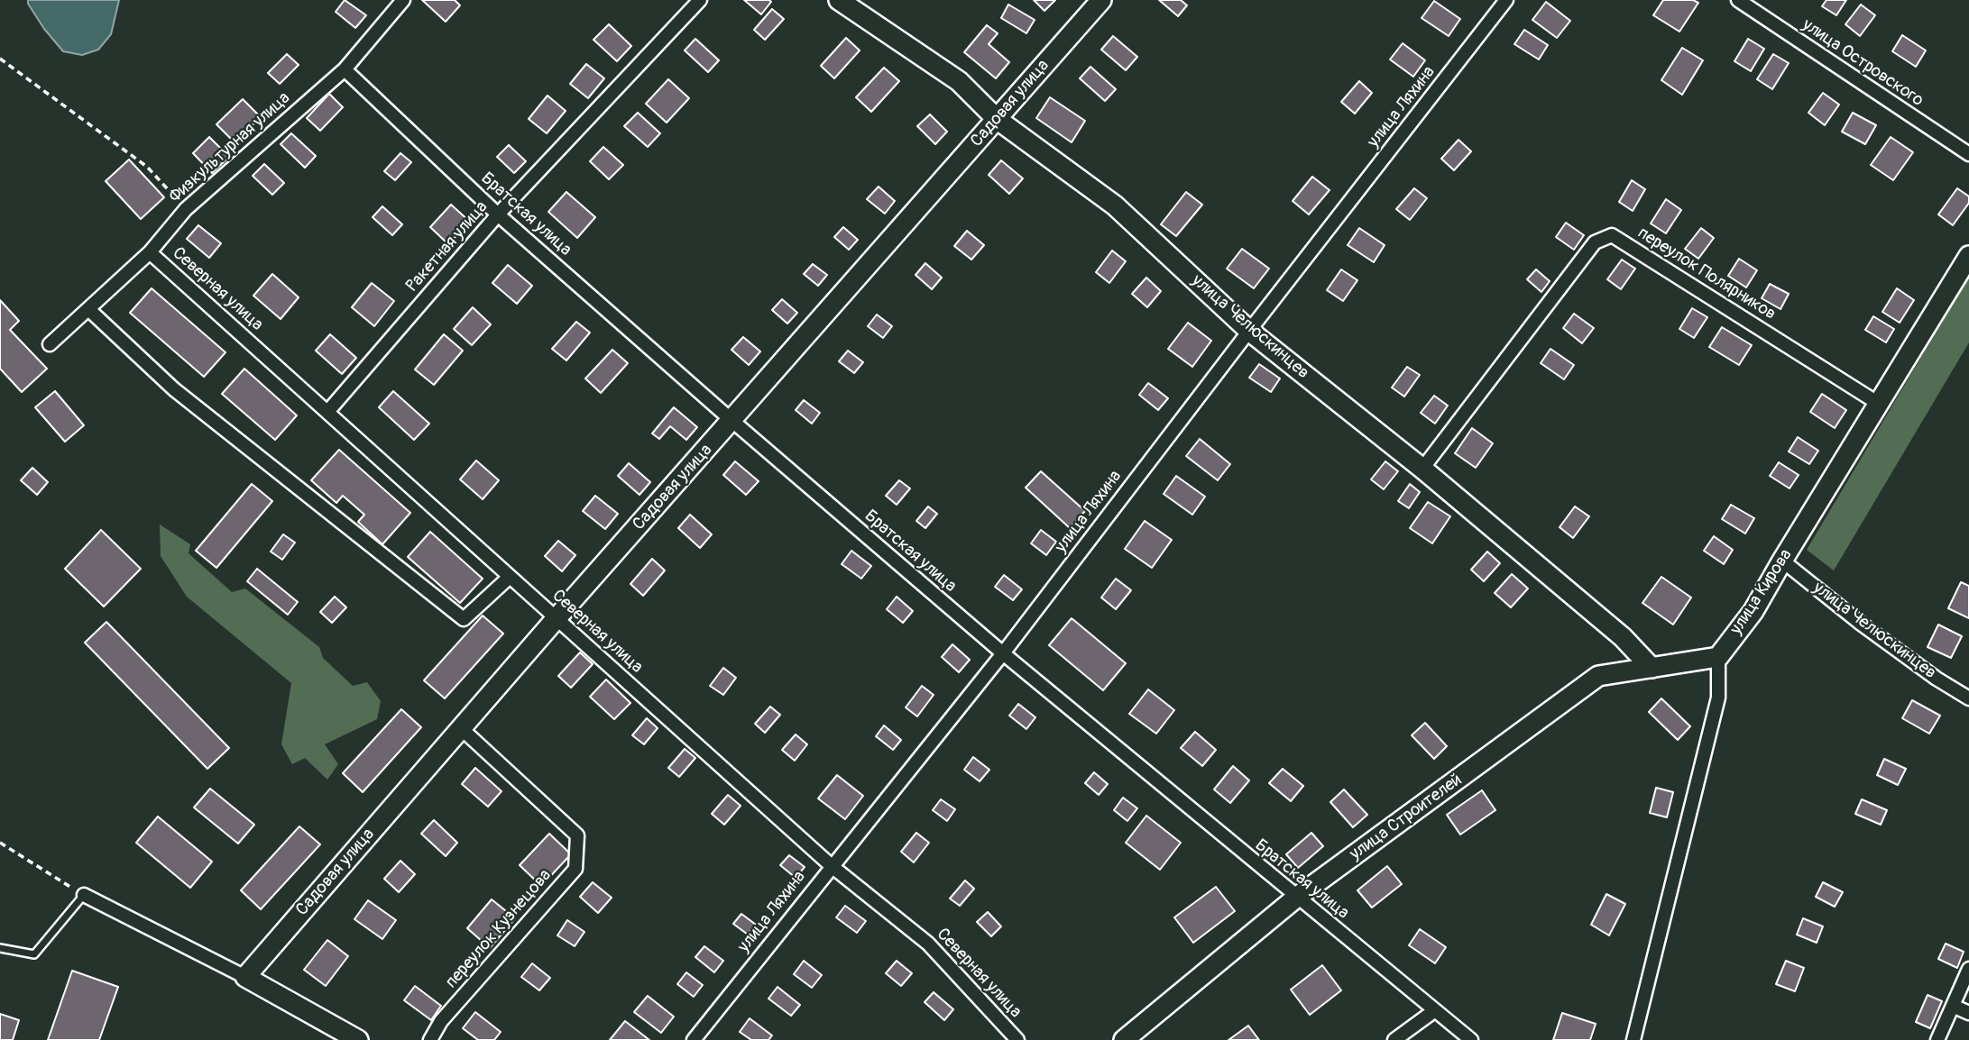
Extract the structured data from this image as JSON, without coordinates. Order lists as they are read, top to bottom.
{
  "streets": {
    "street": [
      "улица Островского",
      "Садовая улица",
      "улица Ляхина",
      "Физкультурная улица",
      "Братская улица",
      "Ракетная улица",
      "переулок Полярников",
      "Северная улица",
      "улица Челюскинцев",
      "улица Кирова",
      "улица Строителей",
      "переулок Кузнецова"
    ]
  },
  "crossings": [
    ["Садовая улица", "Братская улица"],
    ["Садовая улица", "Северная улица"],
    ["Садовая улица", "улица Челюскинцев"],
    ["Садовая улица", "переулок Кузнецова"],
    ["улица Ляхина", "Братская улица"],
    ["улица Ляхина", "Северная улица"],
    ["улица Ляхина", "улица Челюскинцев"],
    ["Физкультурная улица", "Братская улица"],
    ["Физкультурная улица", "Северная улица"],
    ["Братская улица", "Ракетная улица"],
    ["Братская улица", "улица Строителей"],
    ["Ракетная улица", "Северная улица"],
    ["переулок Полярников", "улица Челюскинцев"],
    ["переулок Полярников", "улица Кирова"],
    ["улица Челюскинцев", "улица Кирова"],
    ["улица Челюскинцев", "улица Строителей"],
    ["улица Кирова", "улица Строителей"]
  ]
}
